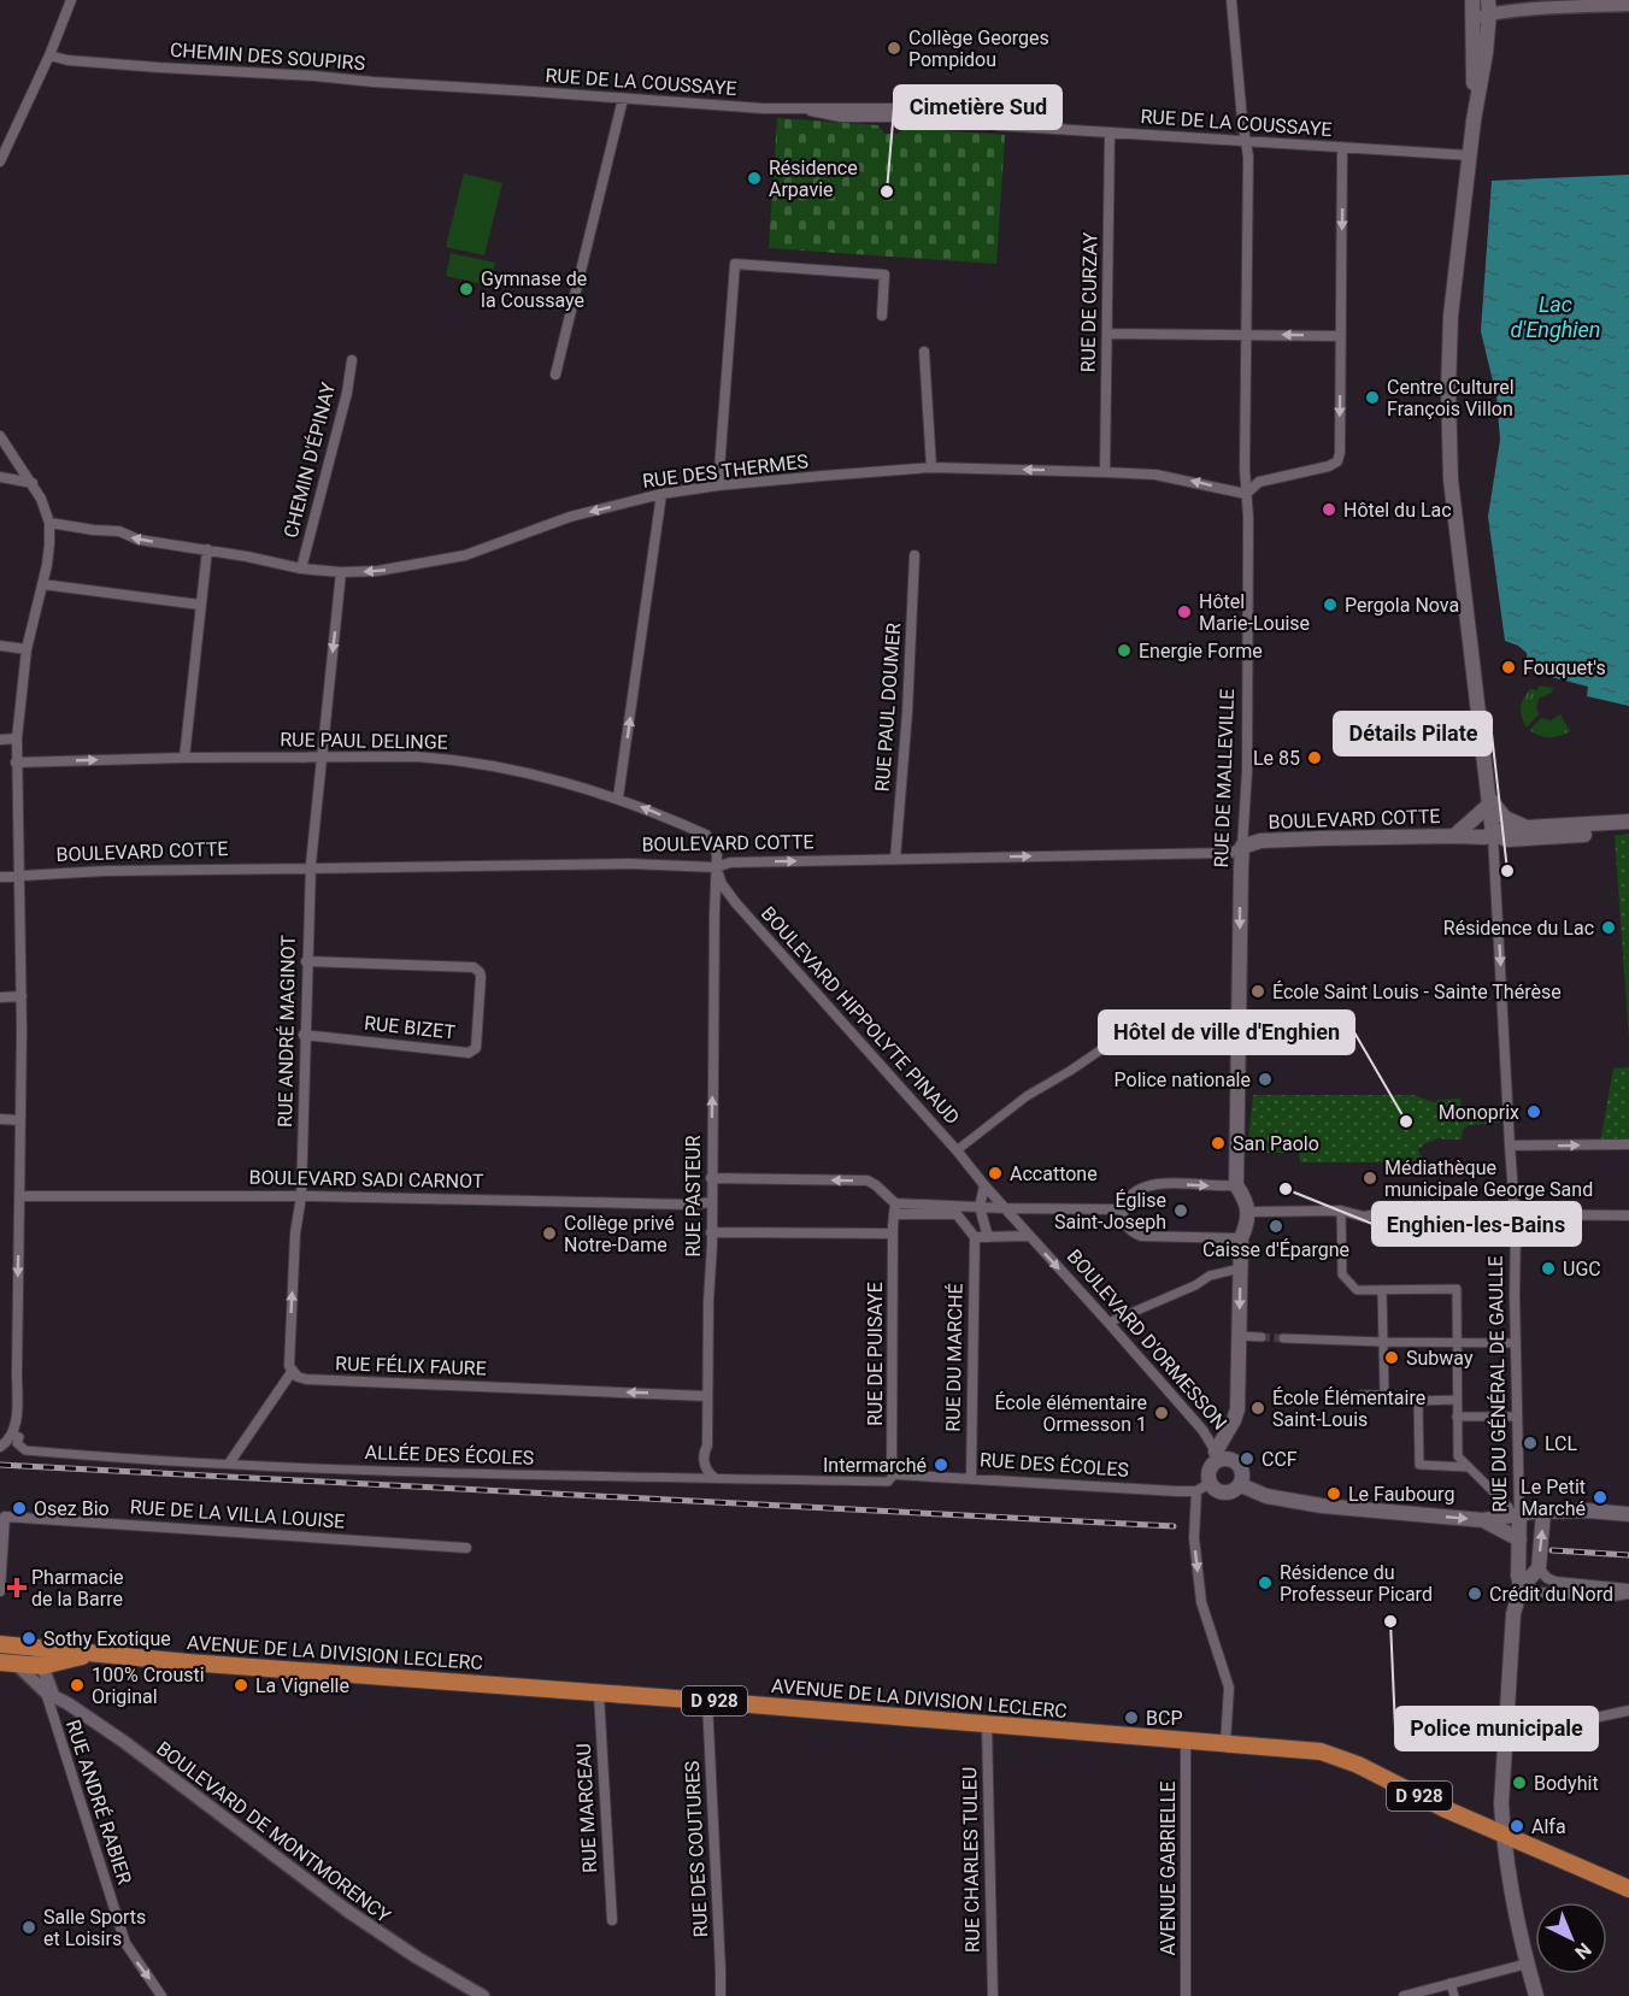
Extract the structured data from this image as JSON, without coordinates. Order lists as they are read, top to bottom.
{
  "streets": {
    "main road": [
      "RUE DE MALLEVILLE",
      "BOULEVARD COTTE",
      "RUE DU GÉNÉRAL DE GAULLE",
      "AVENUE DE LA DIVISION LECLERC",
      "D 928"
    ],
    "street": [
      "CHEMIN DES SOUPIRS",
      "RUE DE LA COUSSAYE",
      "RUE DE CURZAY",
      "CHEMIN D'ÉPINAY",
      "RUE DES THERMES",
      "RUE PAUL DOUMER",
      "RUE PAUL DELINGE",
      "BOULEVARD HIPPOLYTE PINAUD",
      "RUE BIZET",
      "RUE ANDRÉ MAGINOT",
      "BOULEVARD SADI CARNOT",
      "RUE PASTEUR",
      "BOULEVARD D'ORMESSON",
      "RUE DE PUISAYE",
      "RUE DU MARCHÉ",
      "RUE FÉLIX FAURE",
      "ALLÉE DES ÉCOLES",
      "RUE DES ÉCOLES",
      "RUE DE LA VILLA LOUISE",
      "RUE ANDRÉ RABIER",
      "RUE MARCEAU",
      "BOULEVARD DE MONTMORENCY",
      "RUE DES COUTURES",
      "RUE CHARLES TULEU",
      "AVENUE GABRIELLE"
    ]
  },
  "crossings": [
    ["CHEMIN DES SOUPIRS", "RUE DE LA COUSSAYE"],
    ["RUE DE LA COUSSAYE", "RUE DE CURZAY"],
    ["RUE DE LA COUSSAYE", "RUE DE MALLEVILLE"],
    ["RUE DE CURZAY", "RUE DES THERMES"],
    ["CHEMIN D'ÉPINAY", "RUE DES THERMES"],
    ["RUE DES THERMES", "RUE DE MALLEVILLE"],
    ["RUE DES THERMES", "RUE ANDRÉ MAGINOT"],
    ["RUE PAUL DOUMER", "BOULEVARD COTTE"],
    ["RUE PAUL DELINGE", "BOULEVARD COTTE"],
    ["RUE PAUL DELINGE", "BOULEVARD HIPPOLYTE PINAUD"],
    ["RUE PAUL DELINGE", "RUE ANDRÉ MAGINOT"],
    ["RUE PAUL DELINGE", "RUE PASTEUR"],
    ["RUE DE MALLEVILLE", "BOULEVARD COTTE"],
    ["BOULEVARD COTTE", "BOULEVARD HIPPOLYTE PINAUD"],
    ["BOULEVARD COTTE", "RUE ANDRÉ MAGINOT"],
    ["BOULEVARD COTTE", "RUE PASTEUR"],
    ["BOULEVARD COTTE", "RUE DU GÉNÉRAL DE GAULLE"],
    ["BOULEVARD HIPPOLYTE PINAUD", "RUE PASTEUR"],
    ["BOULEVARD HIPPOLYTE PINAUD", "BOULEVARD D'ORMESSON"],
    ["RUE BIZET", "RUE ANDRÉ MAGINOT"],
    ["RUE ANDRÉ MAGINOT", "BOULEVARD SADI CARNOT"],
    ["BOULEVARD SADI CARNOT", "RUE PASTEUR"],
    ["RUE PASTEUR", "RUE FÉLIX FAURE"],
    ["RUE PASTEUR", "ALLÉE DES ÉCOLES"],
    ["BOULEVARD D'ORMESSON", "RUE DES ÉCOLES"],
    ["RUE DE PUISAYE", "ALLÉE DES ÉCOLES"],
    ["RUE DE PUISAYE", "RUE DES ÉCOLES"],
    ["RUE DU MARCHÉ", "RUE DES ÉCOLES"],
    ["RUE DU GÉNÉRAL DE GAULLE", "AVENUE DE LA DIVISION LECLERC"],
    ["ALLÉE DES ÉCOLES", "RUE DES ÉCOLES"],
    ["AVENUE DE LA DIVISION LECLERC", "RUE MARCEAU"],
    ["AVENUE DE LA DIVISION LECLERC", "BOULEVARD DE MONTMORENCY"],
    ["AVENUE DE LA DIVISION LECLERC", "RUE DES COUTURES"],
    ["AVENUE DE LA DIVISION LECLERC", "RUE CHARLES TULEU"],
    ["AVENUE DE LA DIVISION LECLERC", "AVENUE GABRIELLE"],
    ["RUE ANDRÉ RABIER", "BOULEVARD DE MONTMORENCY"]
  ],
  "one_way": [
    "RUE DES THERMES",
    "BOULEVARD COTTE",
    "RUE PASTEUR",
    "BOULEVARD D'ORMESSON",
    "RUE FÉLIX FAURE",
    "RUE ANDRÉ RABIER"
  ],
  "water": ["Lac d'Enghien"],
  "places": {
    "other": [
      "Collège Georges Pompidou",
      "Résidence Arpavie",
      "Cimetière Sud",
      "Gymnase de la Coussaye",
      "Centre Culturel François Villon",
      "Hôtel du Lac",
      "Pergola Nova",
      "Hôtel Marie-Louise",
      "Energie Forme",
      "Fouquet's",
      "Le 85",
      "Détails Pilate",
      "Résidence du Lac",
      "École Saint Louis - Sainte Thérèse",
      "Police nationale",
      "Monoprix",
      "Hôtel de ville d'Enghien",
      "San Paolo",
      "Accattone",
      "Médiathèque municipale George Sand",
      "Enghien-les-Bains",
      "Église Saint-Joseph",
      "Caisse d'Épargne",
      "Collège privé Notre-Dame",
      "UGC",
      "Subway",
      "École Élémentaire Saint-Louis",
      "École élémentaire Ormesson 1",
      "LCL",
      "CCF",
      "Intermarché",
      "Le Faubourg",
      "Le Petit Marché",
      "Osez Bio",
      "Résidence du Professeur Picard",
      "Crédit du Nord",
      "Police municipale",
      "Sothy Exotique",
      "100% Crousti Original",
      "La Vignelle",
      "BCP",
      "Bodyhit",
      "Alfa",
      "Salle Sports et Loisirs"
    ],
    "health": ["Pharmacie de la Barre"]
  },
  "north": "bottom right"
}
